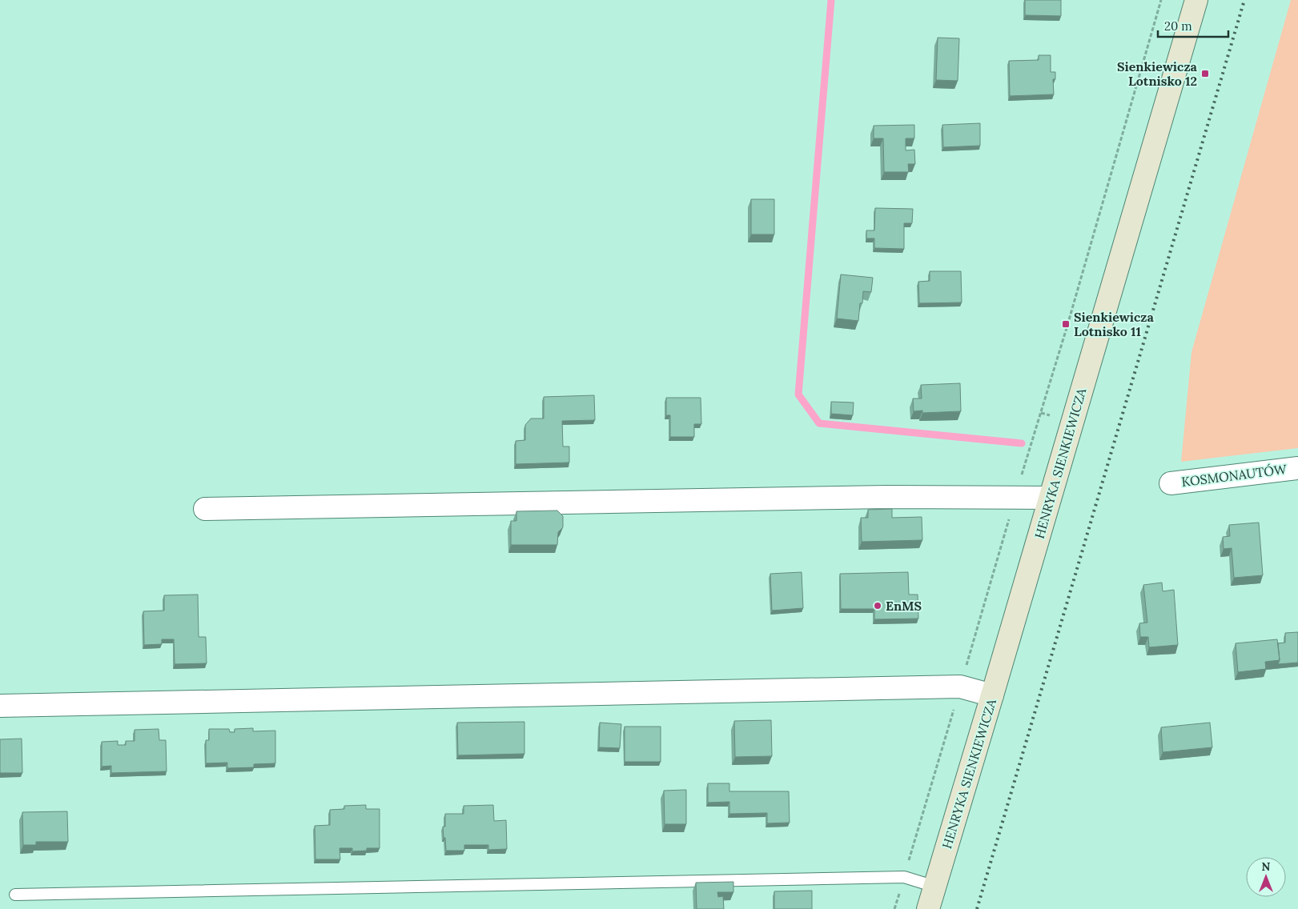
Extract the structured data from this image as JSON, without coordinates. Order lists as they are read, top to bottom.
{
  "streets": {
    "main road": ["HENRYKA SIENKIEWICZA"],
    "street": ["KOSMONAUTÓW"]
  },
  "places": {
    "transit": ["Sienkiewicza Lotnisko 12", "Sienkiewicza Lotnisko 11"],
    "other": ["EnMS"]
  },
  "scale_bar": "20 m",
  "north": "top"
}
